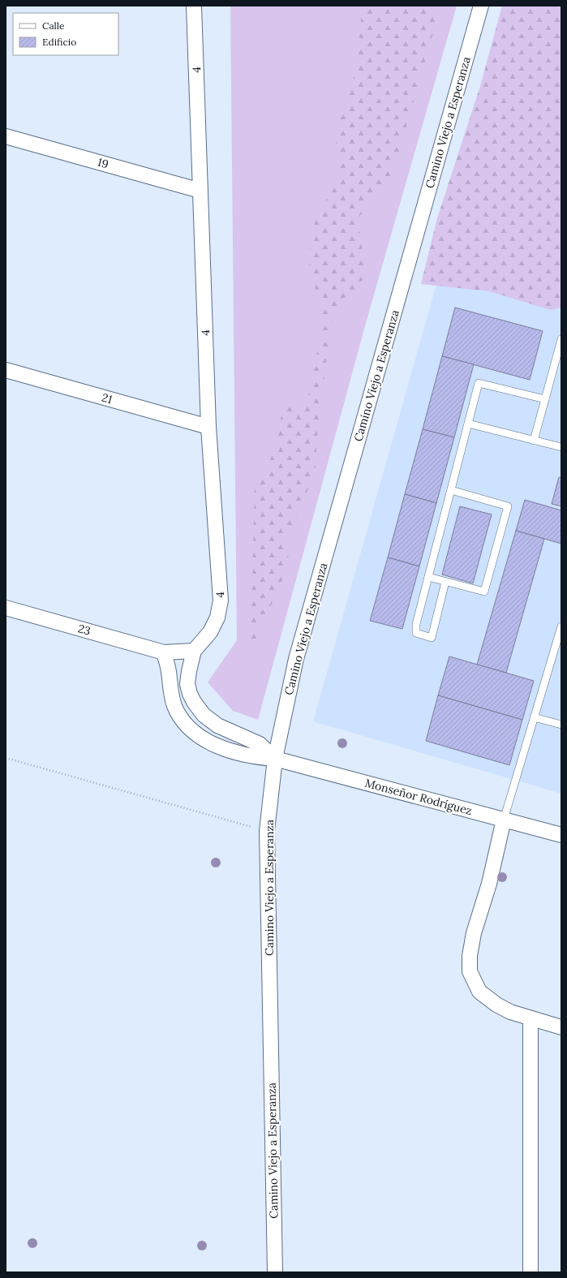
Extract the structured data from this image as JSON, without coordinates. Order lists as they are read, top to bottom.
{
  "streets": {
    "street": [
      "4",
      "Camino Viejo a Esperanza",
      "19",
      "21",
      "23",
      "Monseñor Rodríguez"
    ]
  },
  "crossings": [
    ["4", "19"],
    ["4", "21"],
    ["4", "23"],
    ["Camino Viejo a Esperanza", "Monseñor Rodríguez"],
    ["23", "Monseñor Rodríguez"]
  ],
  "legend": ["Calle", "Edificio"]
}
